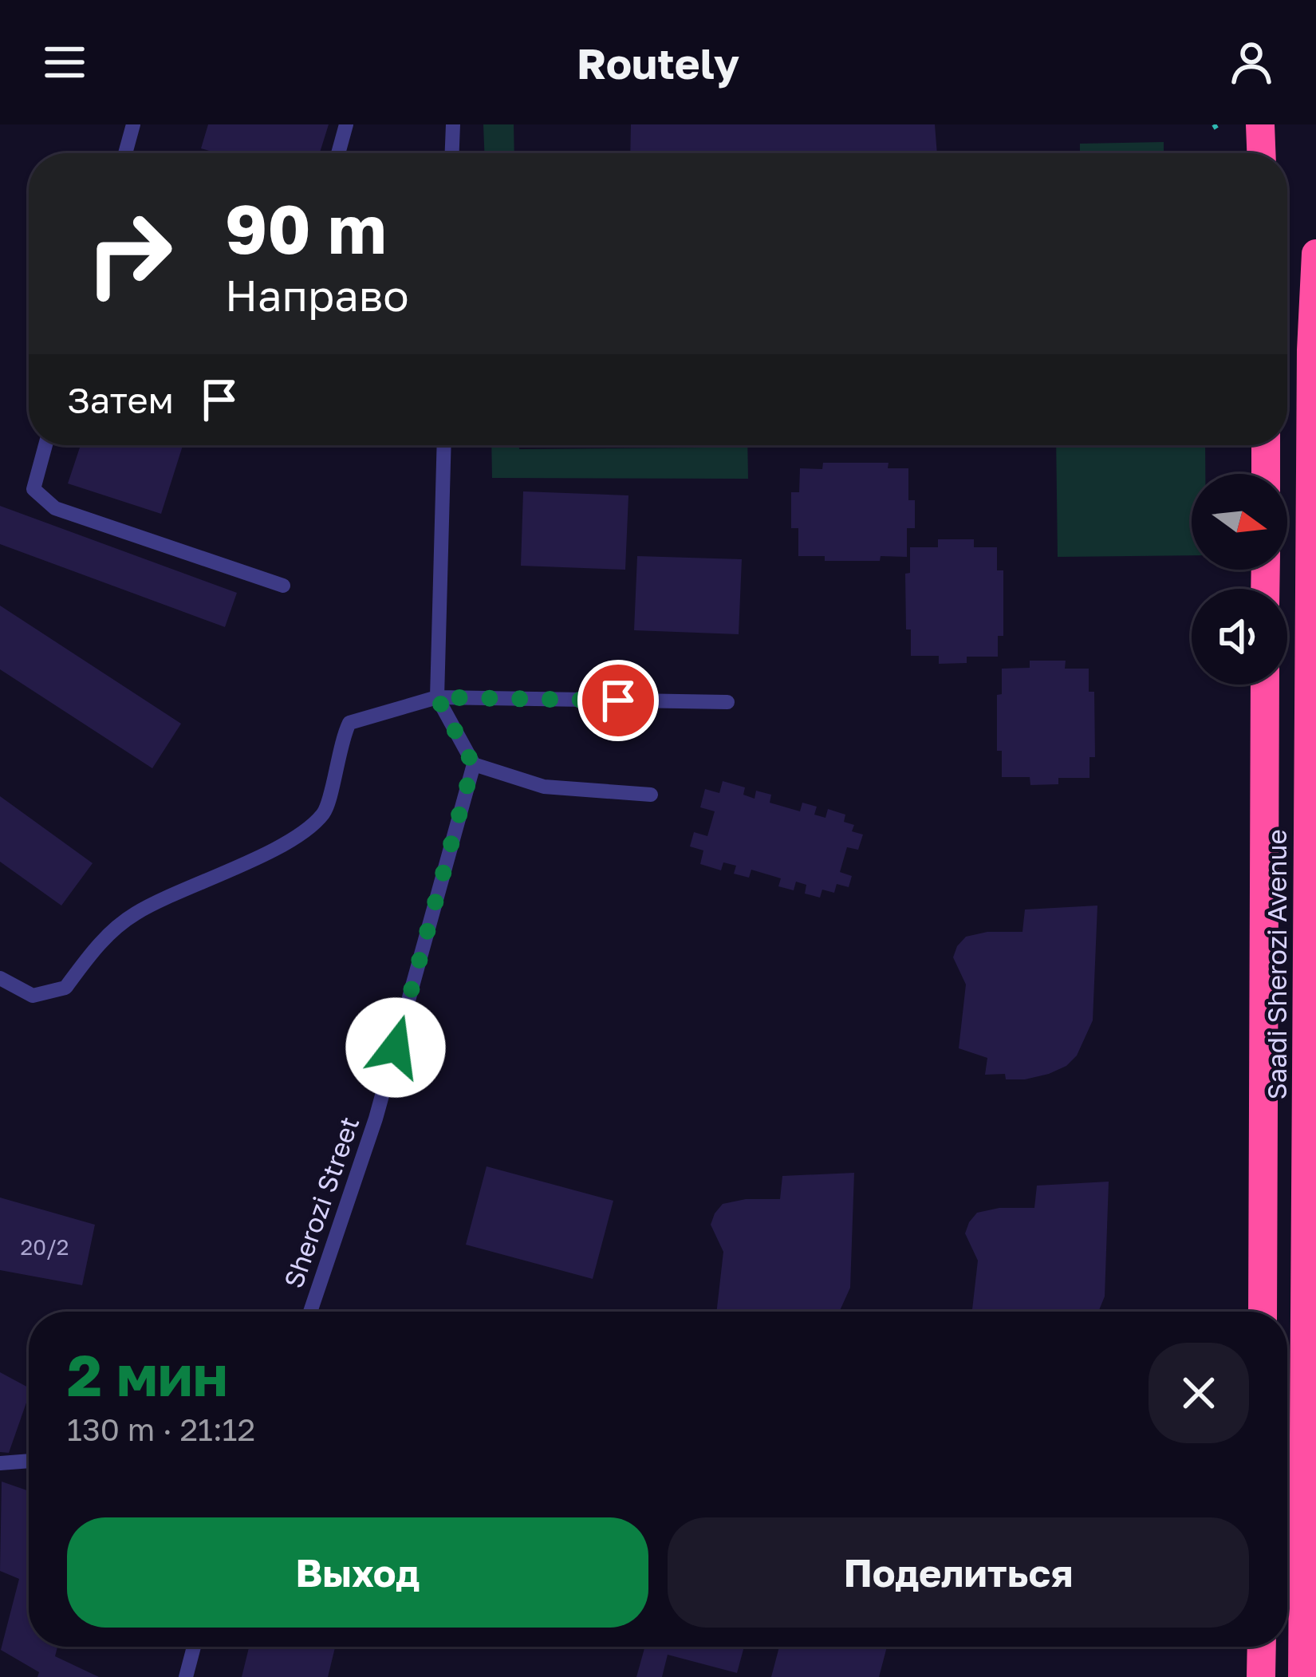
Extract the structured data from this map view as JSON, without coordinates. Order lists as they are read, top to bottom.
{
  "streets": {
    "highway": ["Saadi Sherozi Avenue"],
    "lane": ["Sherozi Street"]
  },
  "house_numbers": ["20/2"],
  "north": "right",
  "page": {
    "header": "Routely",
    "turn": ["90 m", "Направо"],
    "then": "Затем",
    "heading": ["2 мин", "130 m · 21:12"],
    "buttons": ["Выход", "Поделиться"]
  }
}
